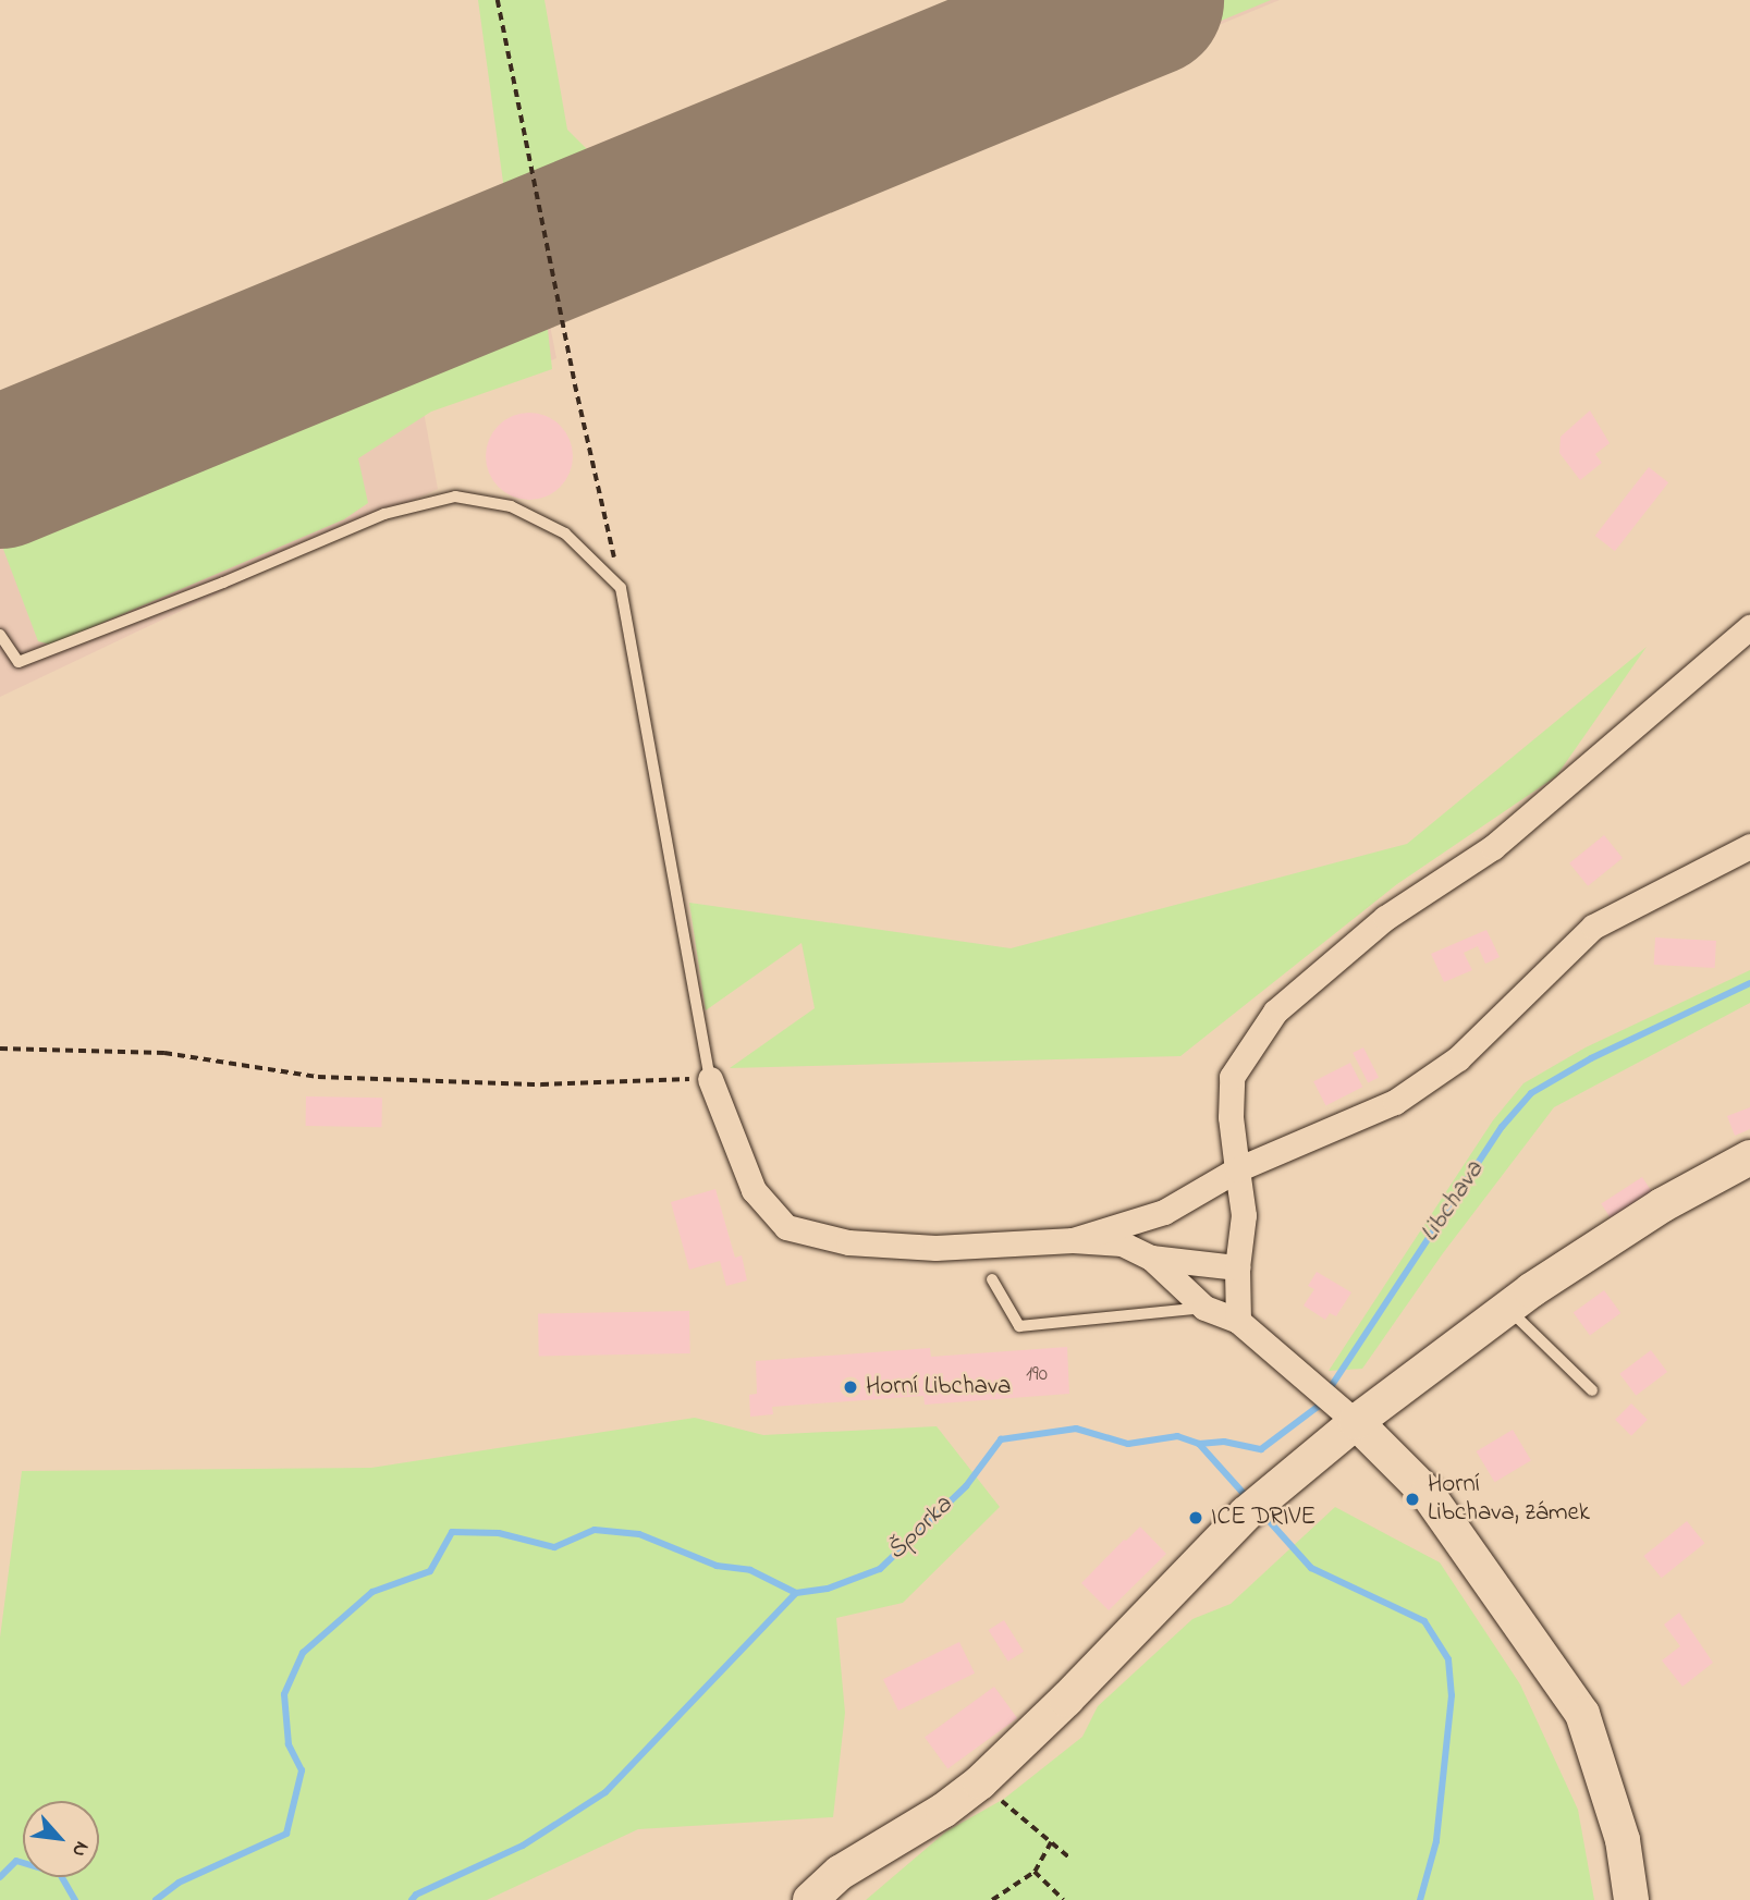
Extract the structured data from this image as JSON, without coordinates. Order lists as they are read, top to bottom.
{
  "water": ["Libchava", "Šporka"],
  "places": ["Horní Libchava", "Horní Libchava, zámek", "ICE DRIVE"],
  "house_numbers": ["190"],
  "north": "bottom right"
}
